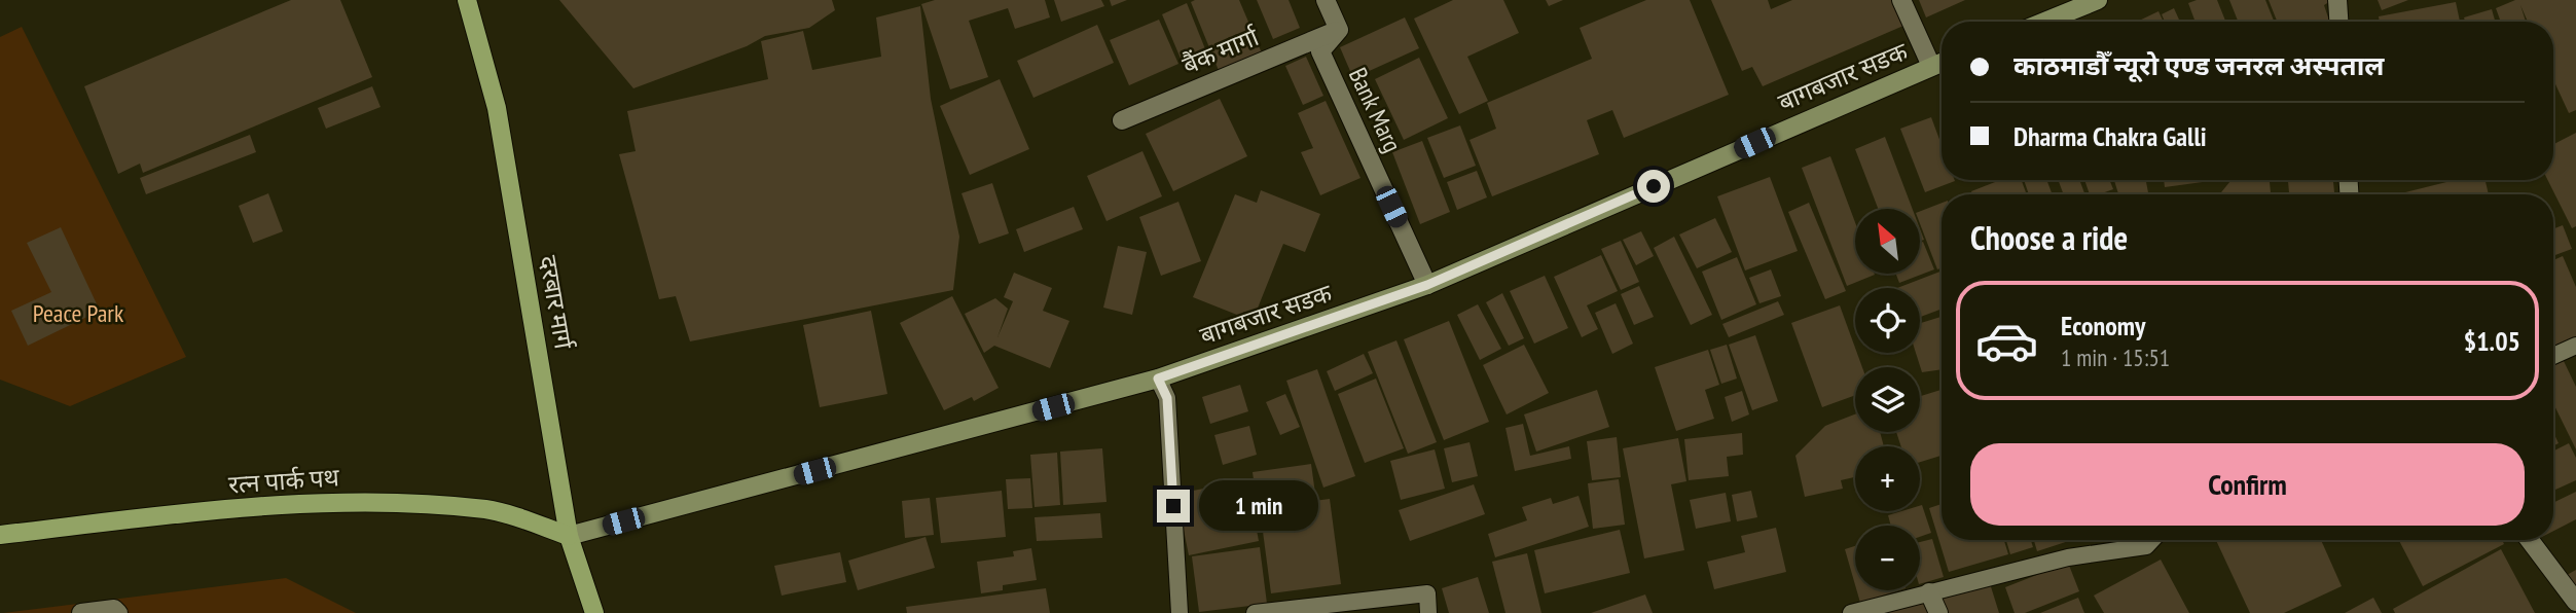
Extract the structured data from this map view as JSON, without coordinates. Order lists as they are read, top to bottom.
{
  "streets": {
    "main road": ["बागबजार सडक", "दरबार मार्ग", "रत्न पार्क पथ"],
    "street": ["बैंक मार्गा", "Bank Marg"]
  },
  "crossings": [
    ["बैंक मार्गा", "Bank Marg"],
    ["बागबजार सडक", "Bank Marg"],
    ["बागबजार सडक", "दरबार मार्ग"],
    ["बागबजार सडक", "रत्न पार्क पथ"],
    ["दरबार मार्ग", "रत्न पार्क पथ"]
  ],
  "parks": ["Peace Park"],
  "north": "top left",
  "page": {
    "banner": ["काठमाडौँ न्यूरो एण्ड जनरल अस्पताल", "Dharma Chakra Galli"],
    "heading": "Choose a ride",
    "map_buttons": ["+", "−"],
    "list": [
      {
        "name": "Economy",
        "note": "1 min · 15:51",
        "value": "$1.05"
      }
    ],
    "buttons": "Confirm",
    "bubble": "1 min"
  }
}
